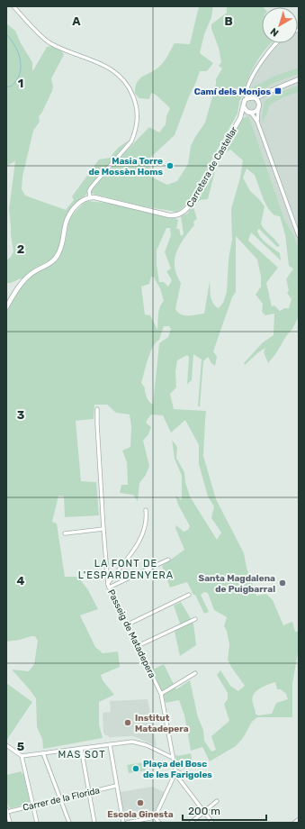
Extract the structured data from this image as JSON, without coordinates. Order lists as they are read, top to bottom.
{
  "streets": {
    "street": ["Carretera de Castellar", "Passeig de Matadepera", "Carrer de la Florida"]
  },
  "districts": ["LA FONT DE L'ESPARDENYERA", "MAS SOT"],
  "places": {
    "transit": ["Camí dels Monjos"],
    "other": [
      "Masia Torre de Mossèn Homs",
      "Santa Magdalena de Puigbarral",
      "Institut Matadepera",
      "Plaça del Bosc de les Farigoles",
      "Escola Ginesta"
    ]
  },
  "scale_bar": "200 m",
  "north": "bottom left",
  "grid": {
    "columns": ["A", "B"],
    "rows": [
      "1",
      "2",
      "3",
      "4",
      "5"
    ]
  }
}
